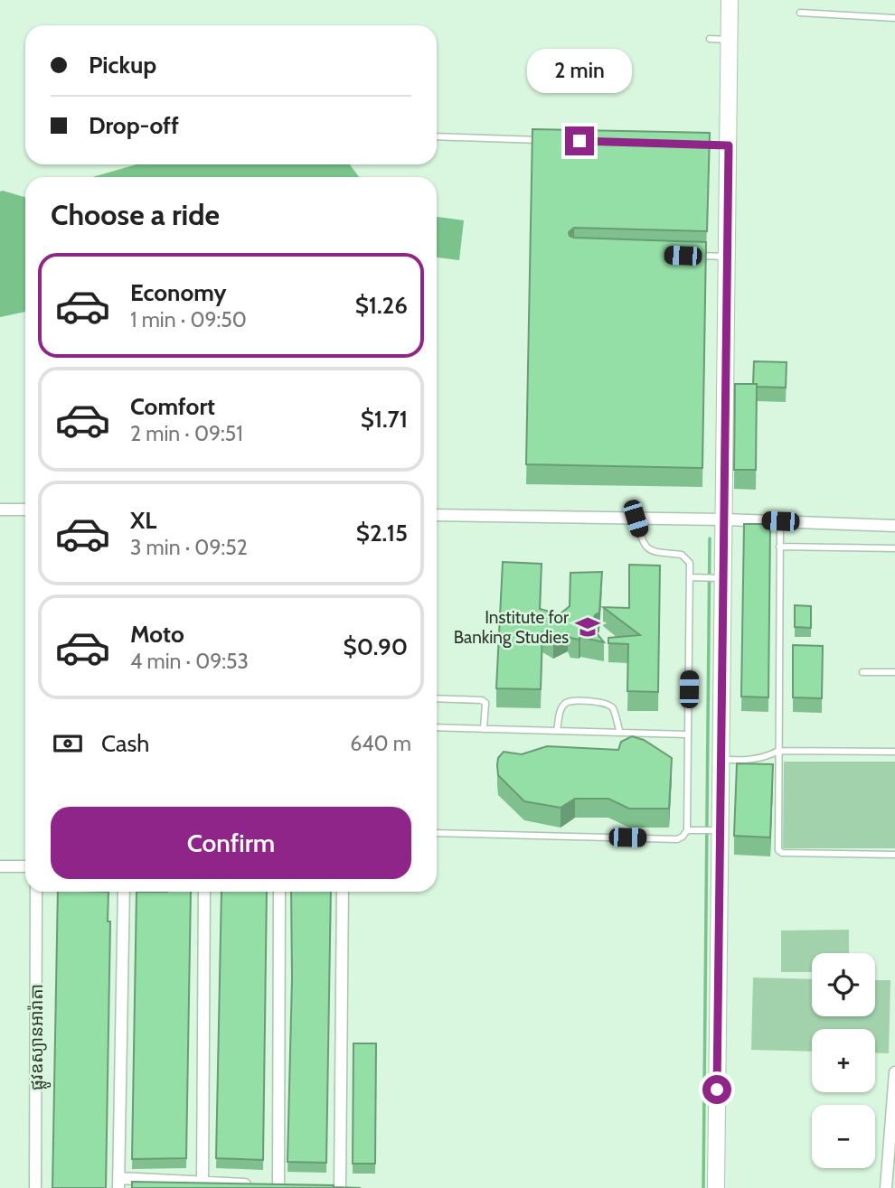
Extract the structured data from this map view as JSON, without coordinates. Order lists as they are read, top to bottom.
{
  "streets": {
    "street": ["ផ្លូវឧស្យានអារ៉ាតា"]
  },
  "places": {
    "school or university": ["Institute for Banking Studies"]
  },
  "page": {
    "banner": ["Pickup", "Drop-off"],
    "bubble": "2 min",
    "heading": "Choose a ride",
    "list": [
      {
        "name": "Economy",
        "note": "1 min · 09:50",
        "value": "$1.26"
      },
      {
        "name": "Comfort",
        "note": "2 min · 09:51",
        "value": "$1.71"
      },
      {
        "name": "XL",
        "note": "3 min · 09:52",
        "value": "$2.15"
      },
      {
        "name": "Moto",
        "note": "4 min · 09:53",
        "value": "$0.90"
      }
    ],
    "pay": ["Cash", "640 m"],
    "buttons": "Confirm",
    "map_buttons": ["+", "−"]
  }
}
